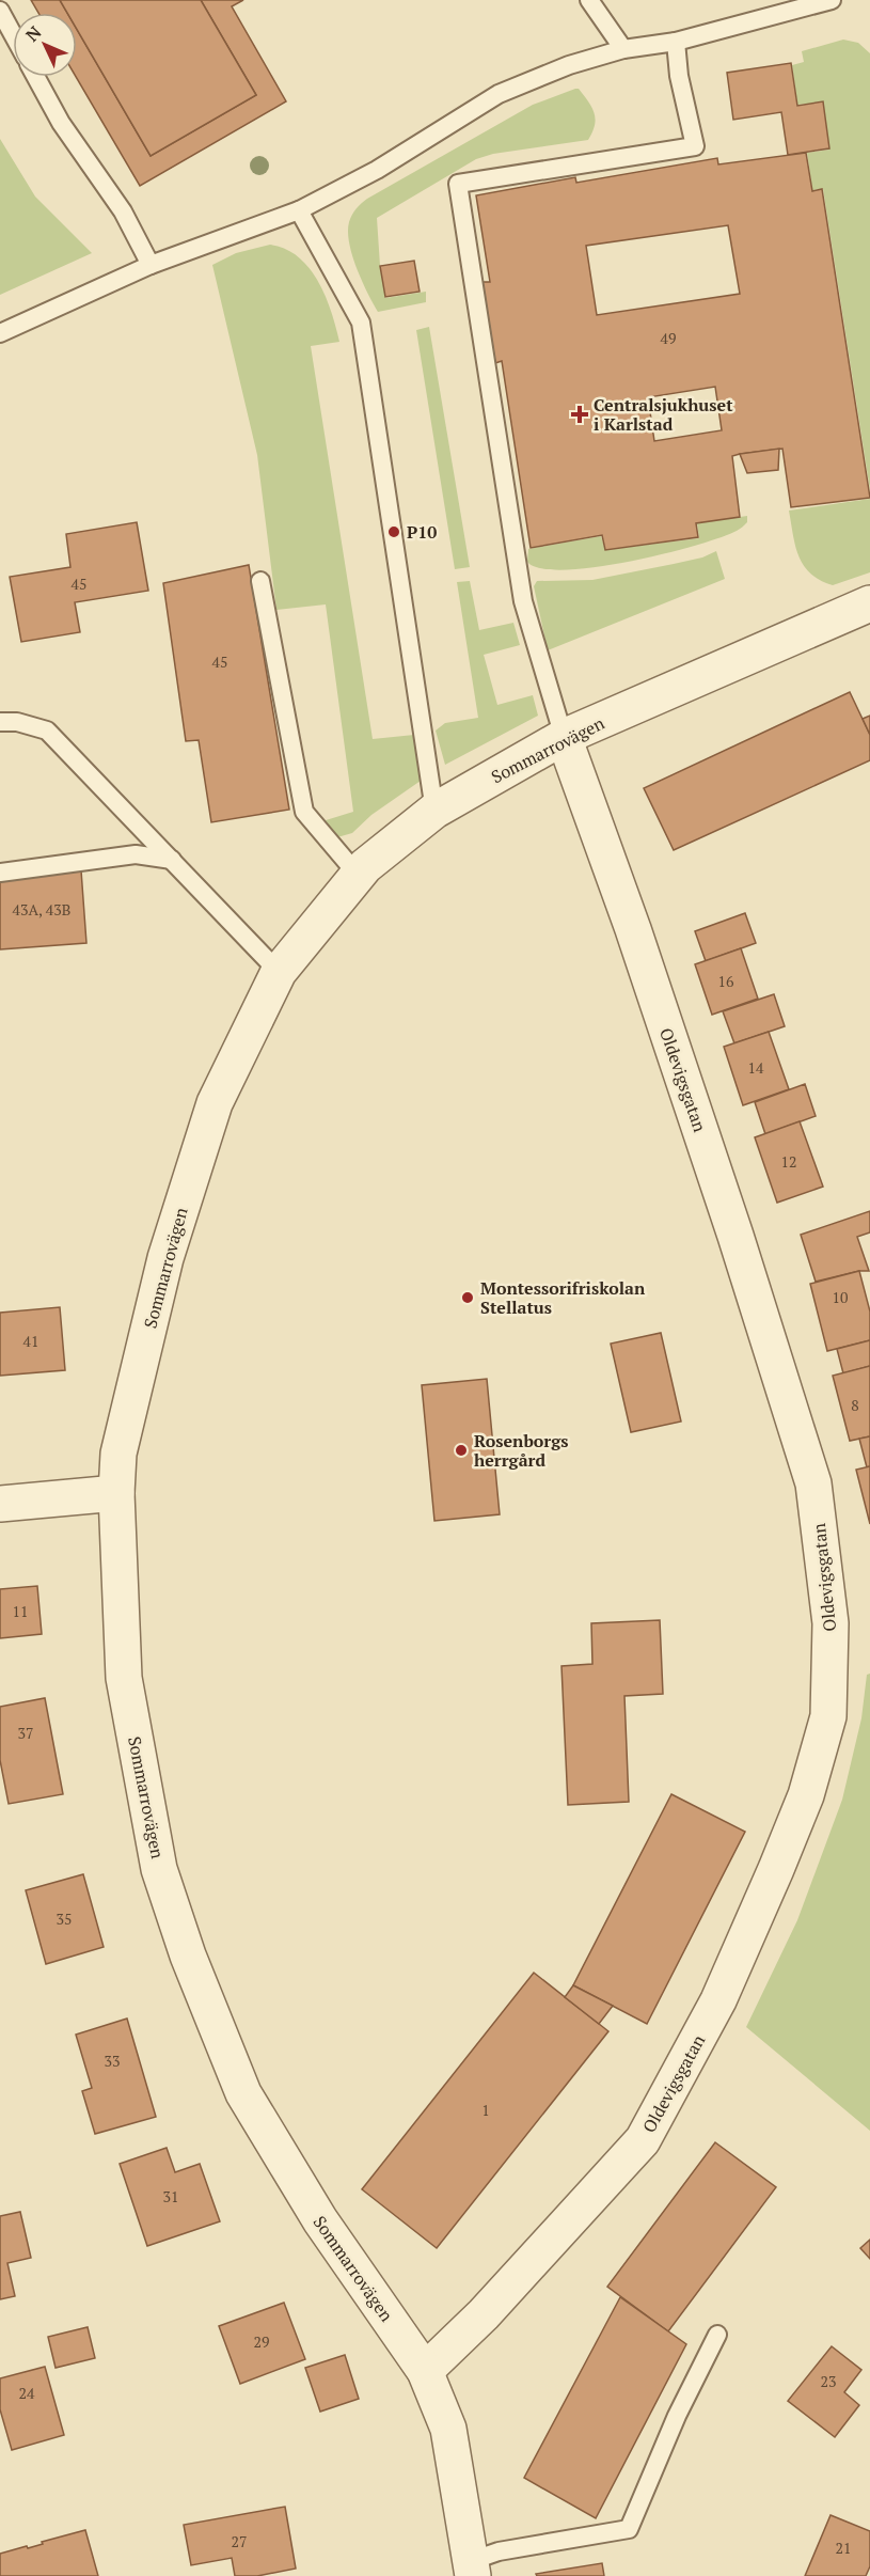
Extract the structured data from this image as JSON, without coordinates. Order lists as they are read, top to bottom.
{
  "streets": {
    "street": ["Sommarrovägen", "Oldevigsgatan"]
  },
  "crossings": [
    ["Sommarrovägen", "Oldevigsgatan"]
  ],
  "places": {
    "health": ["Centralsjukhuset i Karlstad"],
    "other": ["P10", "Montessorifriskolan Stellatus", "Rosenborgs herrgård"]
  },
  "house_numbers": [
    "49",
    "45",
    "45",
    "43A, 43B",
    "16",
    "14",
    "12",
    "10",
    "41",
    "8",
    "11",
    "37",
    "35",
    "33",
    "1",
    "31",
    "29",
    "23",
    "24",
    "27",
    "21"
  ],
  "north": "top left"
}
